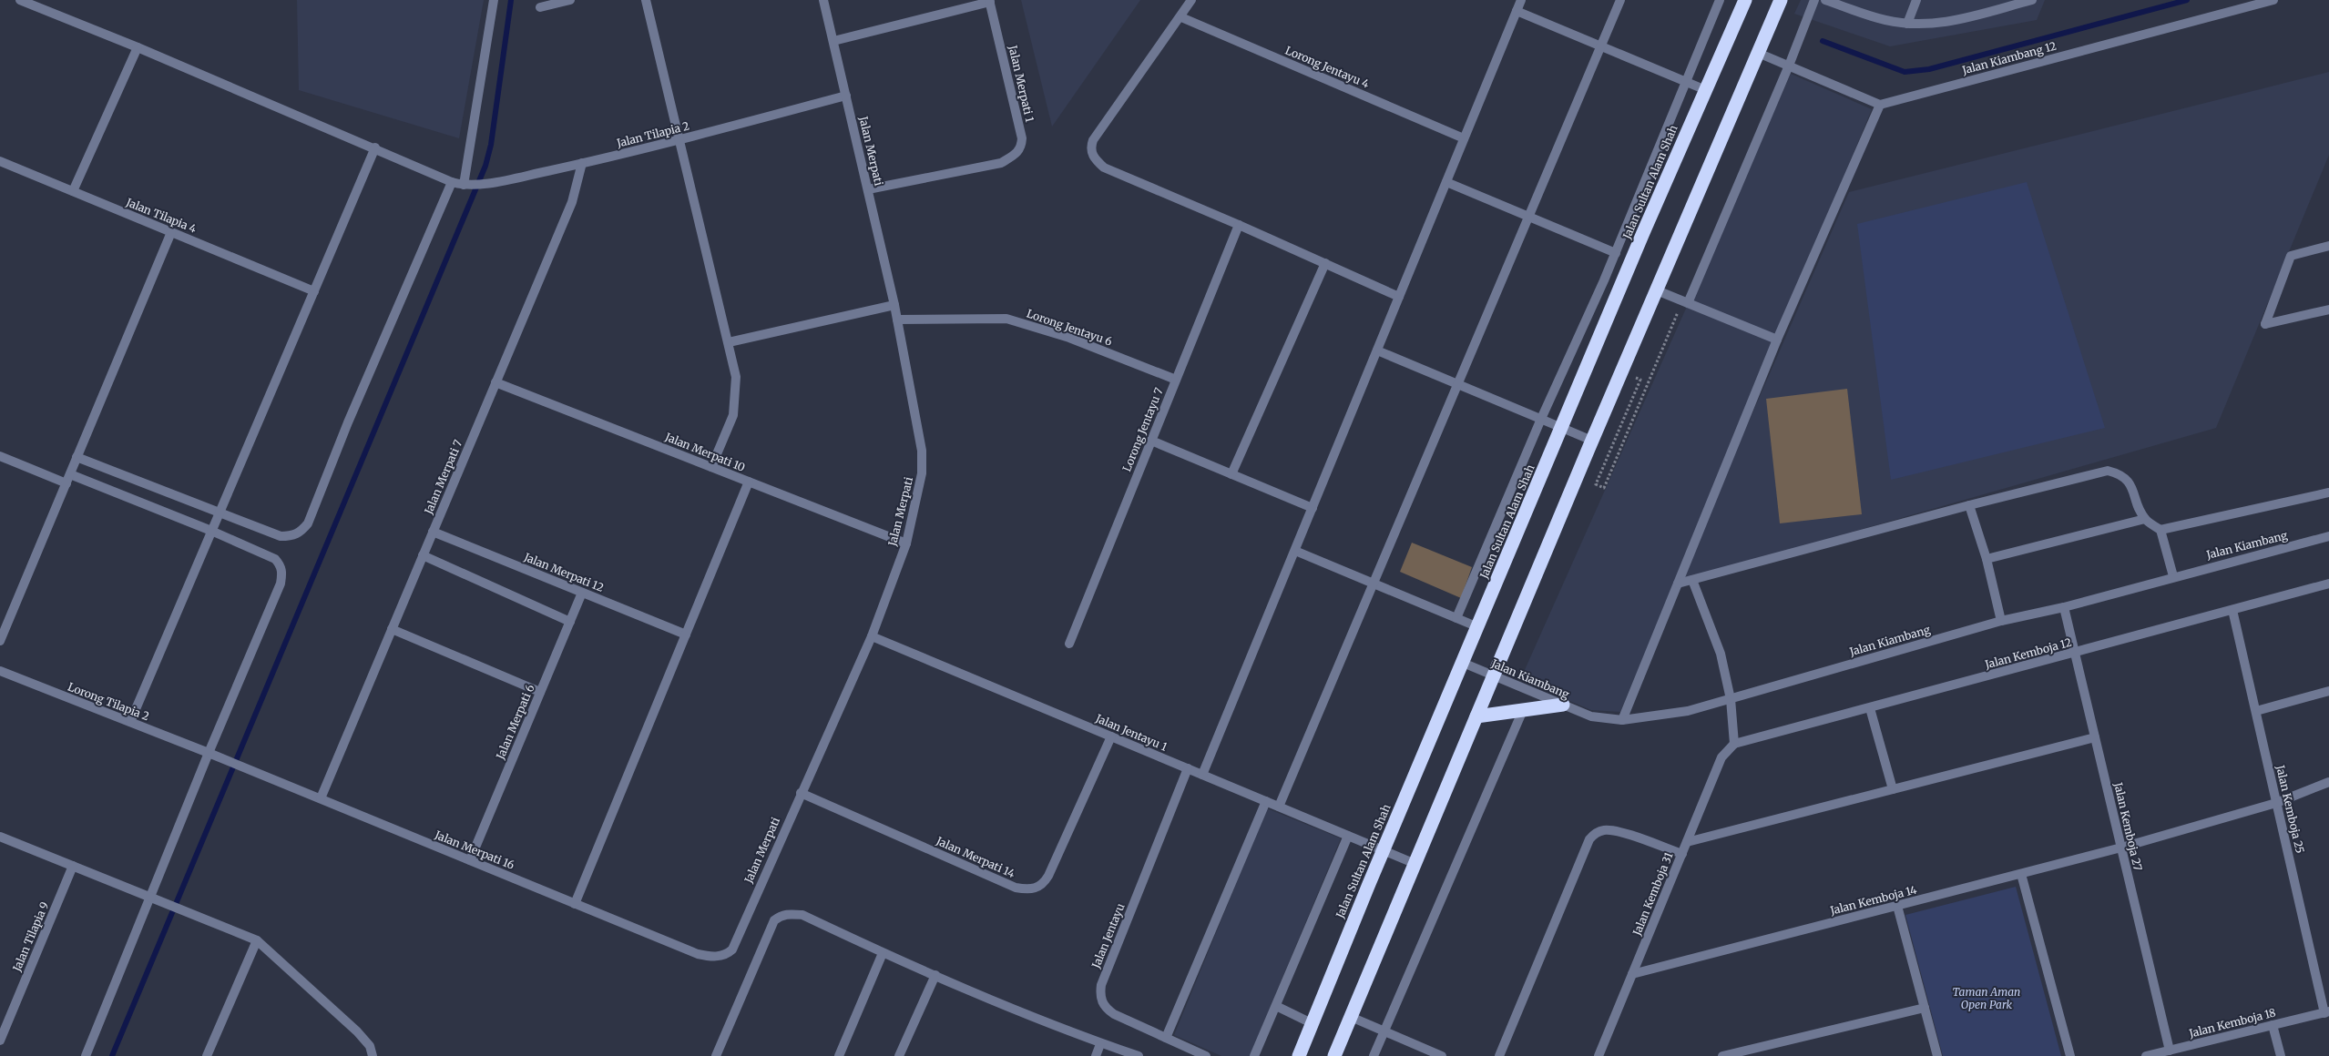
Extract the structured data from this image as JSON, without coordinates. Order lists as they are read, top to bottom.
{
  "streets": {
    "highway": ["Jalan Sultan Alam Shah"],
    "street": [
      "Jalan Kiambang 12",
      "Lorong Jentayu 4",
      "Jalan Merpati 1",
      "Jalan Tilapia 2",
      "Jalan Merpati",
      "Jalan Tilapia 4",
      "Lorong Jentayu 6",
      "Lorong Jentayu 7",
      "Jalan Merpati 10",
      "Jalan Merpati 7",
      "Jalan Kiambang",
      "Jalan Merpati 12",
      "Jalan Kemboja 12",
      "Lorong Tilapia 2",
      "Jalan Merpati 6",
      "Jalan Jentayu 1",
      "Jalan Kemboja 25",
      "Jalan Kemboja 27",
      "Jalan Merpati 16",
      "Jalan Merpati 14",
      "Jalan Kemboja 31",
      "Jalan Kemboja 14",
      "Jalan Jentayu",
      "Jalan Tilapia 9",
      "Jalan Kemboja 18"
    ]
  },
  "crossings": [
    ["Jalan Merpati 1", "Jalan Merpati"],
    ["Jalan Tilapia 2", "Jalan Merpati"],
    ["Jalan Tilapia 2", "Jalan Merpati 7"],
    ["Jalan Merpati", "Lorong Jentayu 6"],
    ["Jalan Merpati", "Jalan Merpati 10"],
    ["Jalan Merpati", "Jalan Jentayu 1"],
    ["Jalan Merpati", "Jalan Merpati 16"],
    ["Jalan Merpati", "Jalan Merpati 14"],
    ["Jalan Sultan Alam Shah", "Jalan Kiambang"],
    ["Jalan Sultan Alam Shah", "Jalan Jentayu 1"],
    ["Lorong Jentayu 6", "Lorong Jentayu 7"],
    ["Jalan Merpati 10", "Jalan Merpati 7"],
    ["Jalan Merpati 7", "Jalan Merpati 12"],
    ["Jalan Merpati 7", "Jalan Merpati 16"],
    ["Jalan Kiambang", "Jalan Kemboja 27"],
    ["Jalan Merpati 12", "Jalan Merpati 6"],
    ["Jalan Kemboja 12", "Jalan Kemboja 25"],
    ["Jalan Kemboja 12", "Jalan Kemboja 27"],
    ["Jalan Kemboja 12", "Jalan Kemboja 31"],
    ["Lorong Tilapia 2", "Jalan Merpati 16"],
    ["Jalan Merpati 6", "Jalan Merpati 16"],
    ["Jalan Jentayu 1", "Jalan Merpati 14"],
    ["Jalan Jentayu 1", "Jalan Jentayu"],
    ["Jalan Kemboja 25", "Jalan Kemboja 14"],
    ["Jalan Kemboja 25", "Jalan Kemboja 18"],
    ["Jalan Kemboja 27", "Jalan Kemboja 14"],
    ["Jalan Kemboja 27", "Jalan Kemboja 18"],
    ["Jalan Kemboja 31", "Jalan Kemboja 14"]
  ],
  "parks": ["Taman Aman Open Park"]
}
